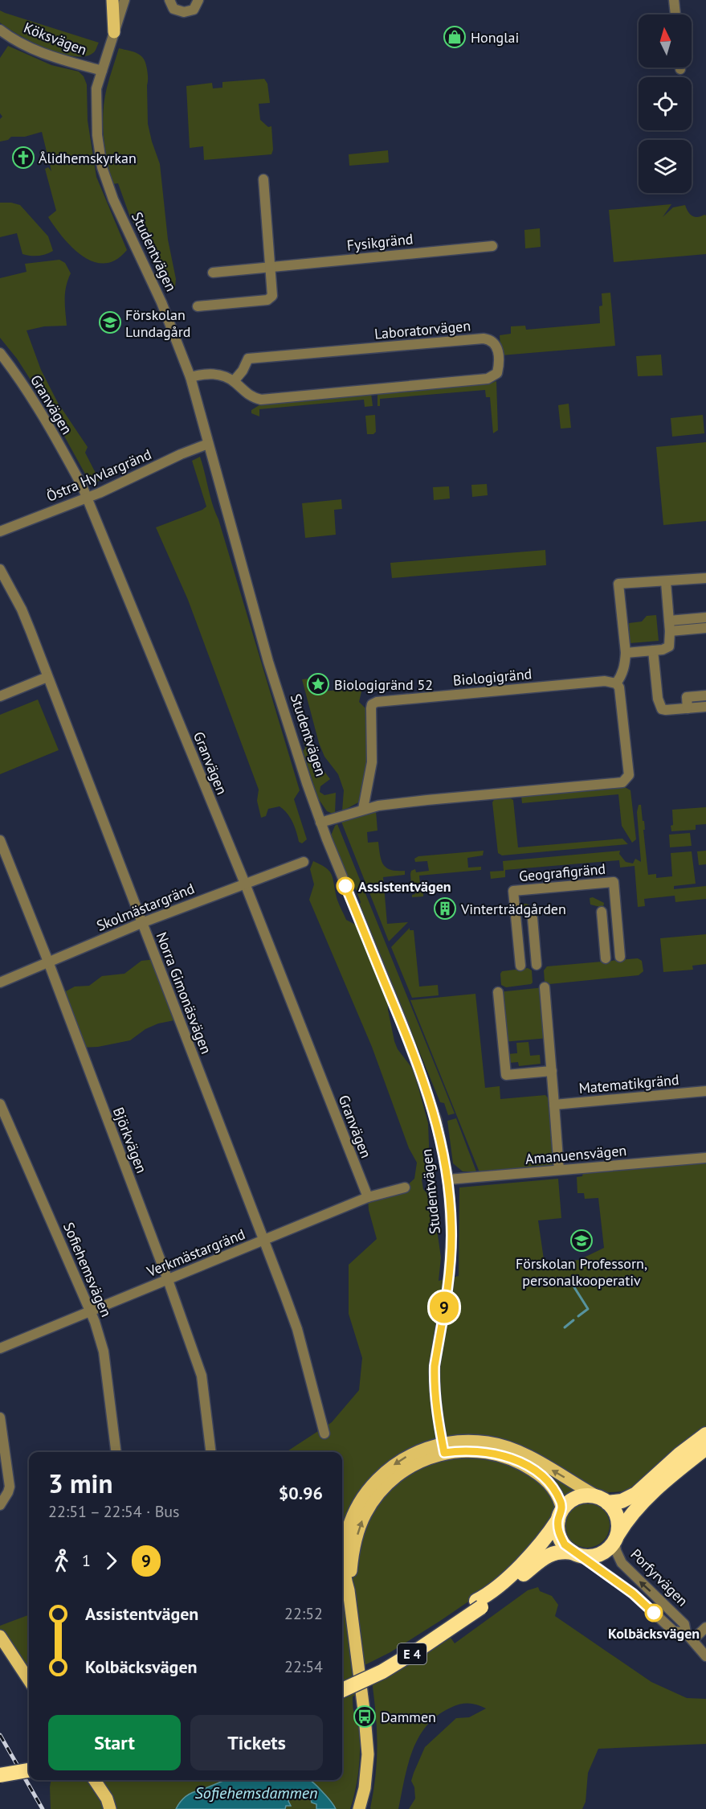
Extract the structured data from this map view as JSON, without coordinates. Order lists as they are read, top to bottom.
{
  "streets": {
    "highway": ["E 4"],
    "main road": ["Studentvägen"],
    "street": [
      "Köksvägen",
      "Fysikgränd",
      "Laboratorvägen",
      "Granvägen",
      "Östra Hyvlargränd",
      "Biologigränd",
      "Geografigränd",
      "Skolmästargränd",
      "Norra Gimonäsvägen",
      "Matematikgränd",
      "Björkvägen",
      "Amanuensvägen",
      "Verkmästargränd",
      "Sofiehemsvägen",
      "Porfyrvägen"
    ]
  },
  "crossings": [
    ["Köksvägen", "Studentvägen"],
    ["Studentvägen", "Laboratorvägen"],
    ["Studentvägen", "Östra Hyvlargränd"],
    ["Studentvägen", "Amanuensvägen"],
    ["Granvägen", "Östra Hyvlargränd"],
    ["Granvägen", "Skolmästargränd"],
    ["Granvägen", "Verkmästargränd"],
    ["Skolmästargränd", "Norra Gimonäsvägen"],
    ["Skolmästargränd", "Björkvägen"],
    ["Norra Gimonäsvägen", "Verkmästargränd"],
    ["Björkvägen", "Verkmästargränd"],
    ["Verkmästargränd", "Sofiehemsvägen"],
    ["Porfyrvägen", "E 4"]
  ],
  "water": ["Sofiehemsdammen"],
  "places": {
    "shop": ["Honglai"],
    "church": ["Ålidhemskyrkan"],
    "school or university": ["Förskolan Lundagård", "Förskolan Professorn, personalkooperativ"],
    "place": ["Biologigränd 52"],
    "other": ["Assistentvägen", "Kolbäcksvägen"],
    "building": ["Vinterträdgården"],
    "bus stop": ["Dammen"]
  },
  "lines": ["bus line 9"],
  "north": "top",
  "page": {
    "on_map": "9",
    "heading": ["3 min", "22:51 – 22:54 · Bus", "$0.96"],
    "legs": ["1", "9"],
    "list": [
      {
        "name": "Assistentvägen",
        "value": "22:52"
      },
      {
        "name": "Kolbäcksvägen",
        "value": "22:54"
      }
    ],
    "buttons": ["Start", "Tickets"]
  }
}
